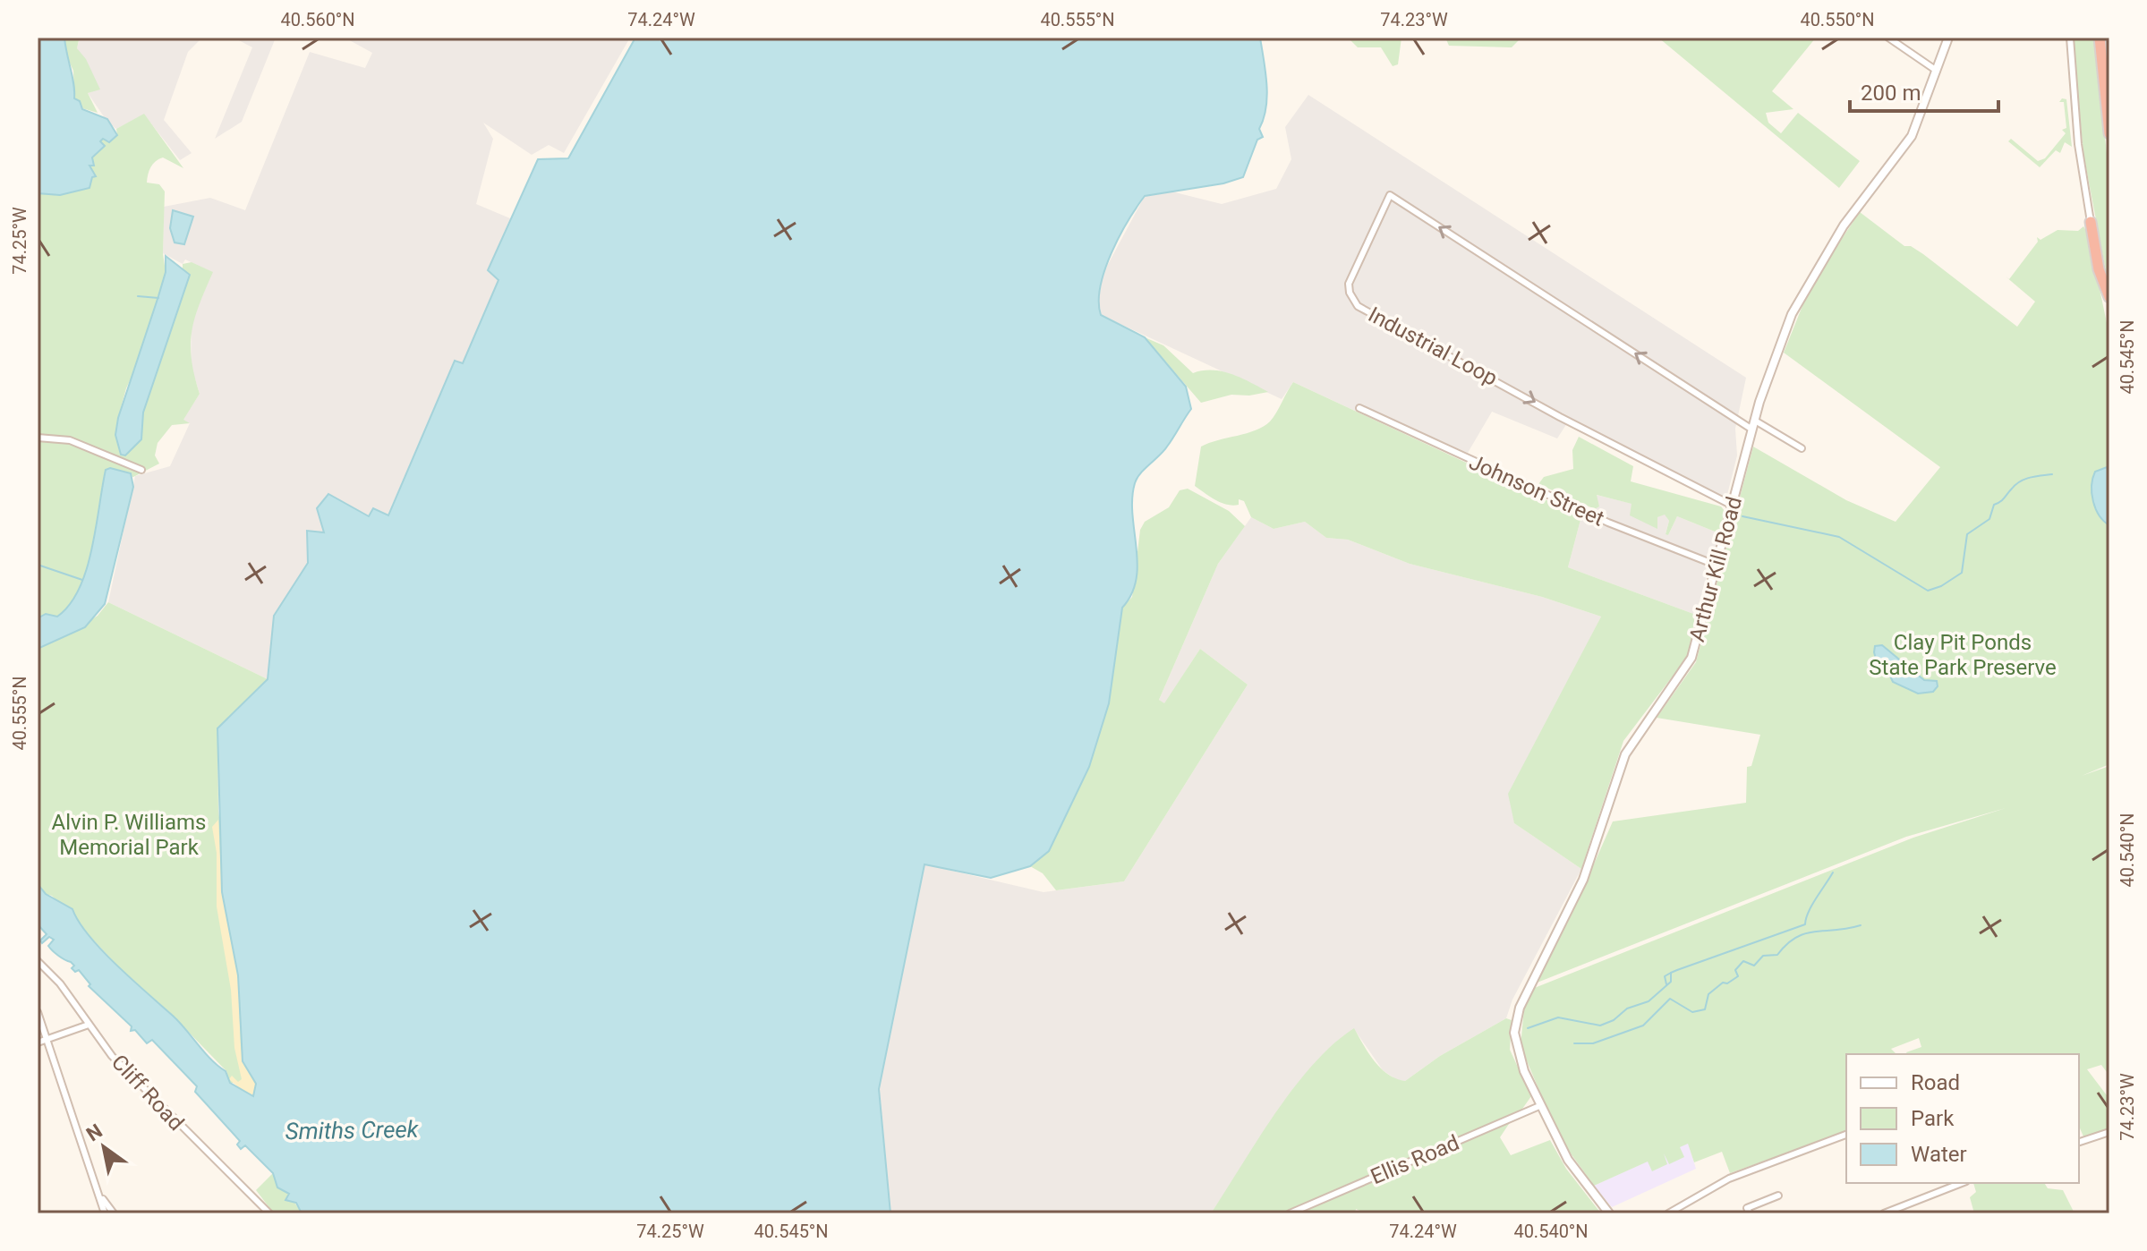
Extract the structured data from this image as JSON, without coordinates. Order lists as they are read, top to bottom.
{
  "streets": {
    "street": [
      "Industrial Loop",
      "Johnson Street",
      "Arthur Kill Road",
      "Cliff Road",
      "Ellis Road"
    ]
  },
  "crossings": [
    ["Industrial Loop", "Arthur Kill Road"],
    ["Johnson Street", "Arthur Kill Road"],
    ["Arthur Kill Road", "Ellis Road"]
  ],
  "water": ["Smiths Creek"],
  "parks": ["Clay Pit Ponds State Park Preserve", "Alvin P. Williams Memorial Park"],
  "legend": ["Road", "Park", "Water"],
  "scale_bar": "200 m",
  "north": "top left",
  "coordinates": [
    "40.560°N",
    "74.24°W",
    "40.555°N",
    "74.23°W",
    "40.550°N",
    "74.25°W",
    "40.545°N",
    "40.540°N"
  ]
}
